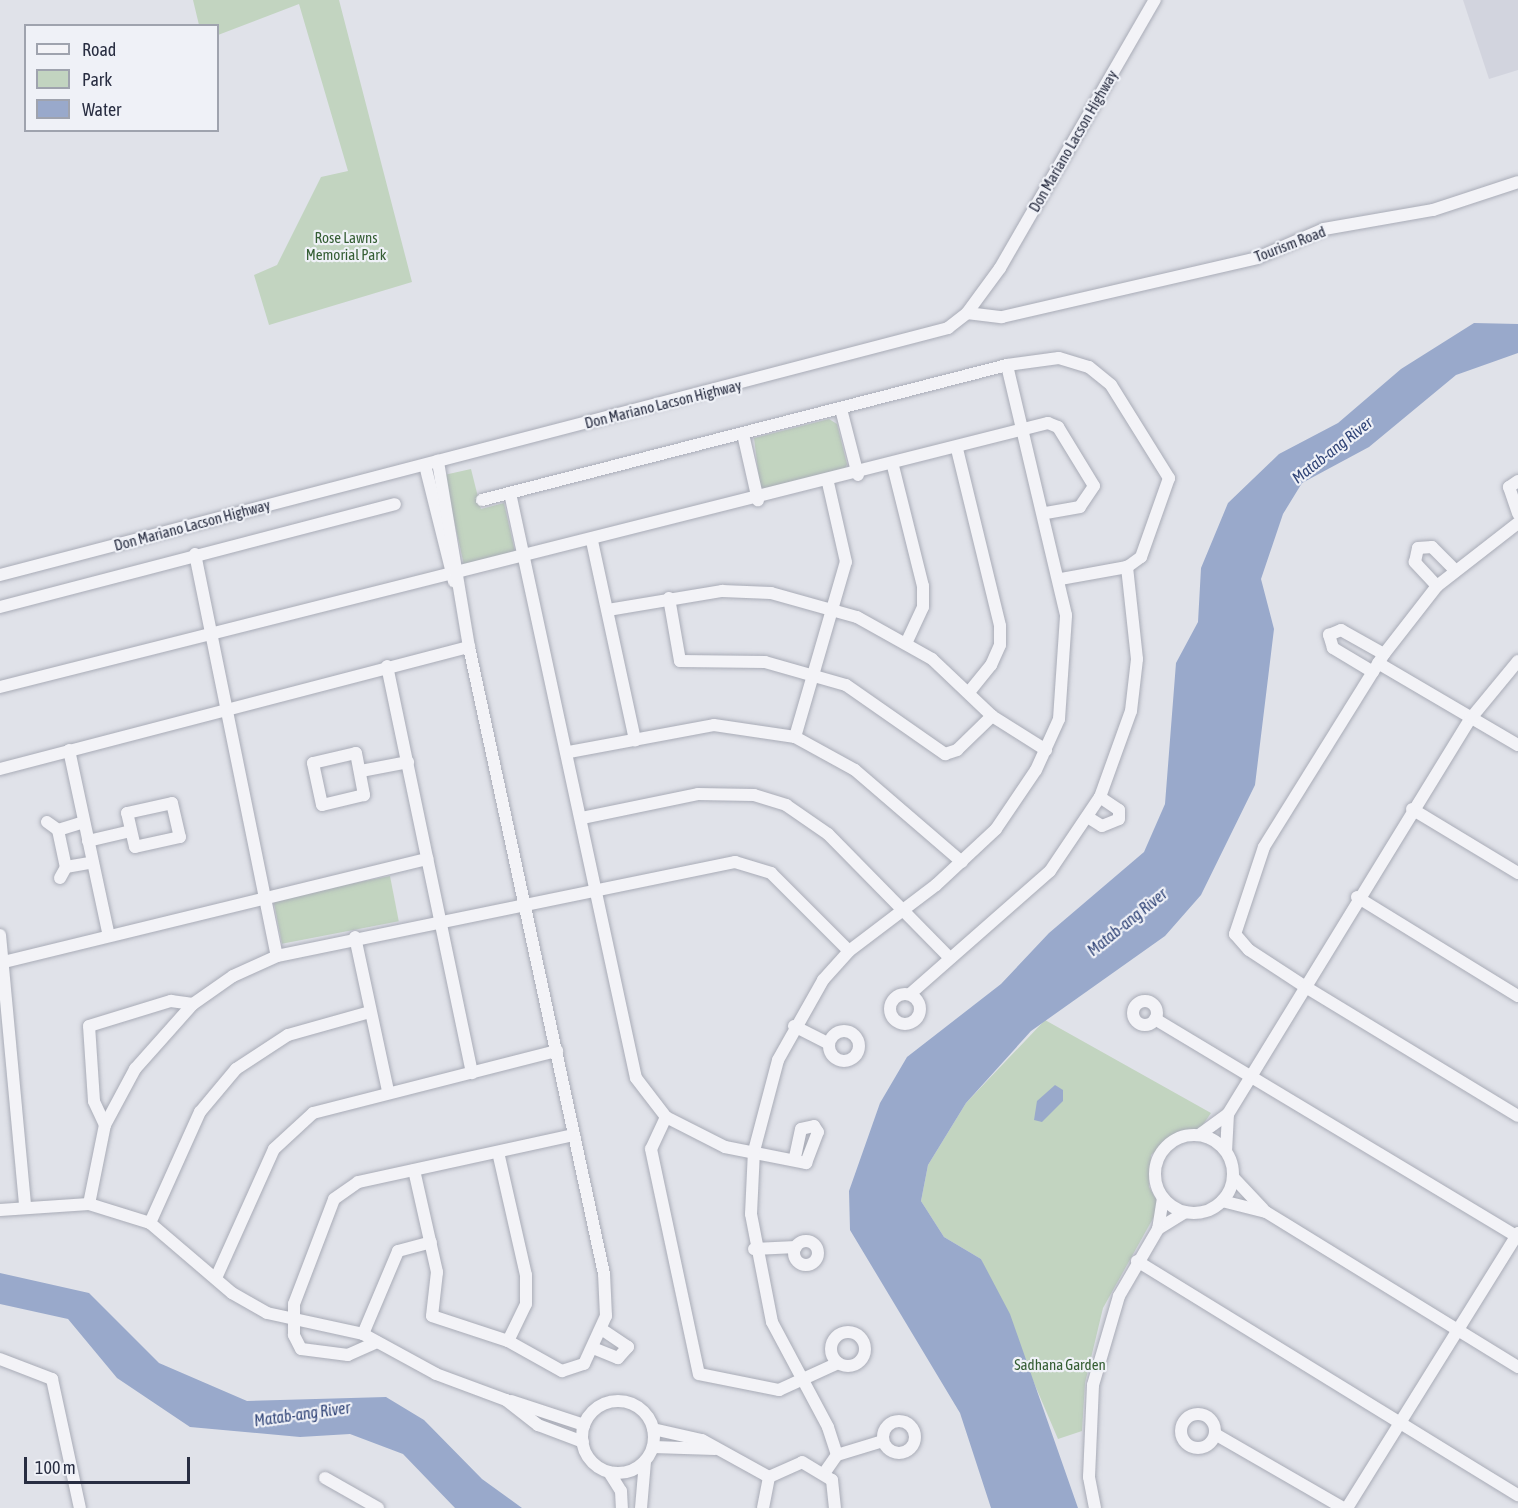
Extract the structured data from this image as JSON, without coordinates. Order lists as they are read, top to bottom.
{
  "streets": {
    "street": ["Don Mariano Lacson Highway", "Tourism Road"]
  },
  "crossings": [
    ["Don Mariano Lacson Highway", "Tourism Road"]
  ],
  "water": ["Matab-ang River"],
  "parks": ["Rose Lawns Memorial Park", "Sadhana Garden"],
  "legend": ["Road", "Park", "Water"],
  "scale_bar": "100 m"
}
